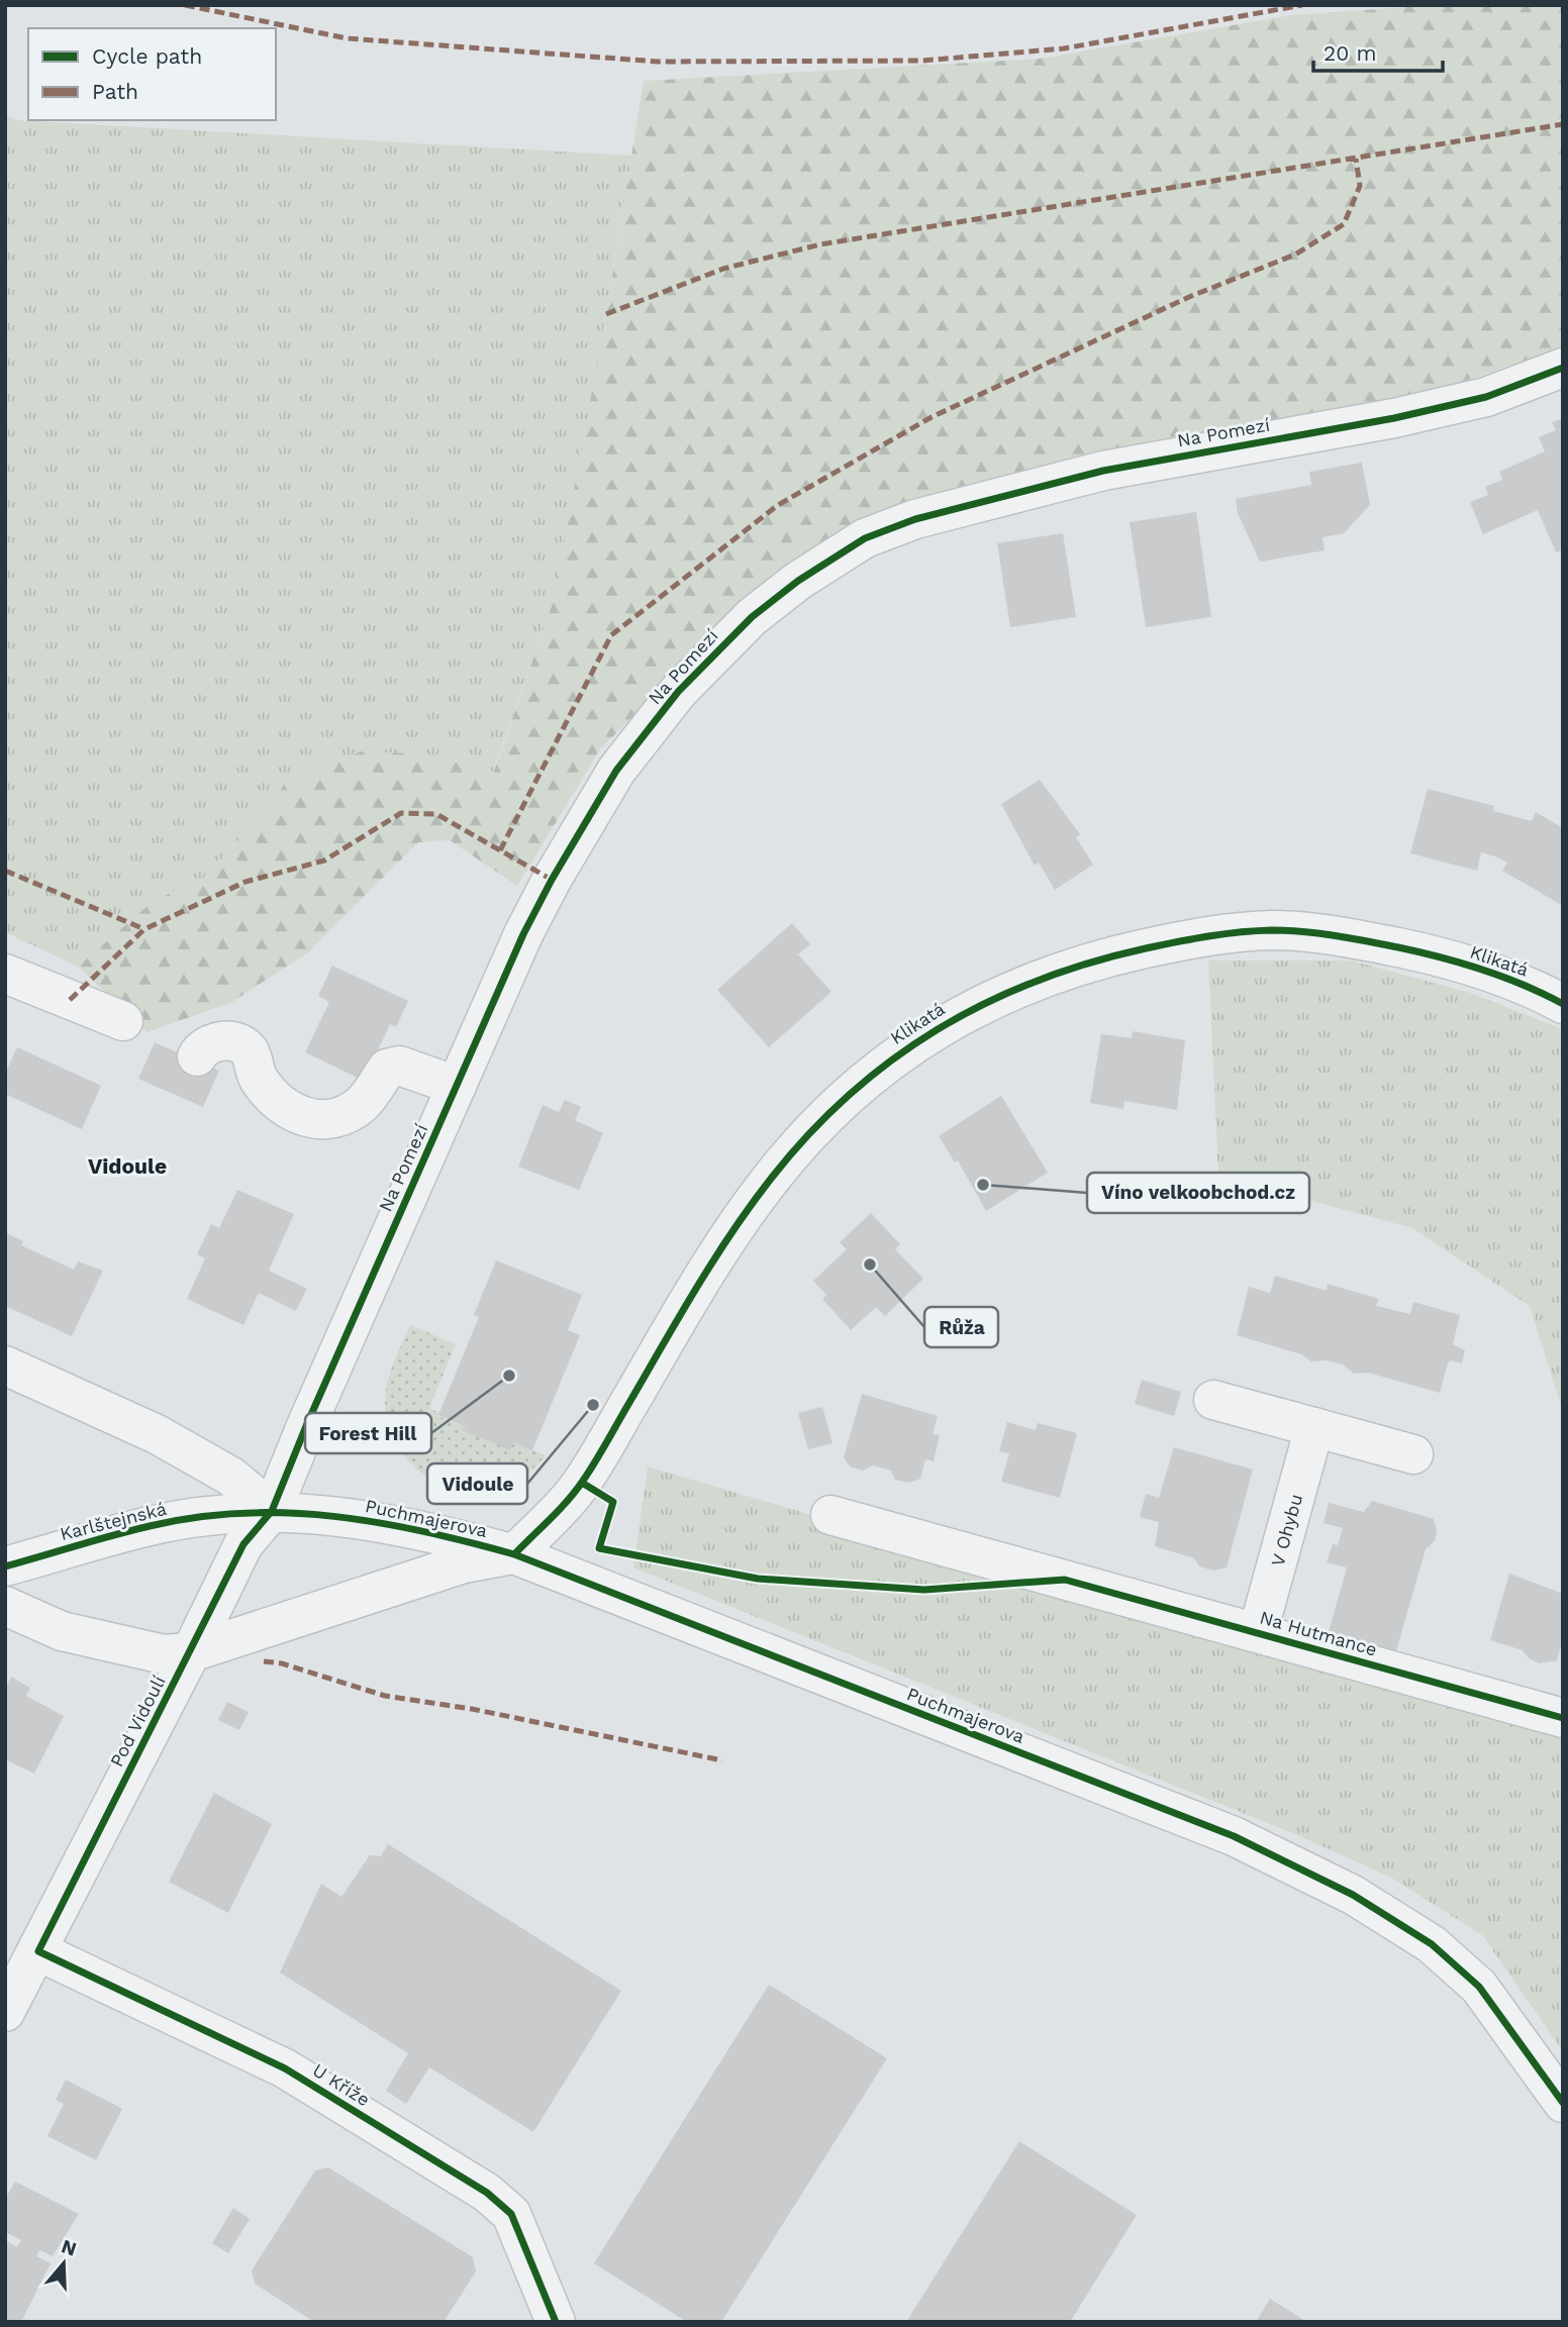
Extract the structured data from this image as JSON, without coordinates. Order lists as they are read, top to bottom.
{
  "streets": {
    "street": [
      "Na Pomezí",
      "Klikatá",
      "Puchmajerova",
      "Karlštejnská",
      "V Ohybu",
      "Na Hutmance",
      "Pod Vidoulí",
      "U Kříže"
    ]
  },
  "crossings": [
    ["Na Pomezí", "Puchmajerova"],
    ["Na Pomezí", "Karlštejnská"],
    ["Na Pomezí", "Pod Vidoulí"],
    ["Klikatá", "Puchmajerova"],
    ["Klikatá", "Pod Vidoulí"],
    ["Puchmajerova", "Karlštejnská"],
    ["Puchmajerova", "Pod Vidoulí"],
    ["Karlštejnská", "Pod Vidoulí"],
    ["V Ohybu", "Na Hutmance"],
    ["Pod Vidoulí", "U Kříže"]
  ],
  "districts": ["Vidoule"],
  "places": [
    "Víno velkoobchod.cz",
    "Růža",
    "Forest Hill",
    "Vidoule"
  ],
  "legend": ["Cycle path", "Path"],
  "scale_bar": "20 m",
  "north": "top"
}
